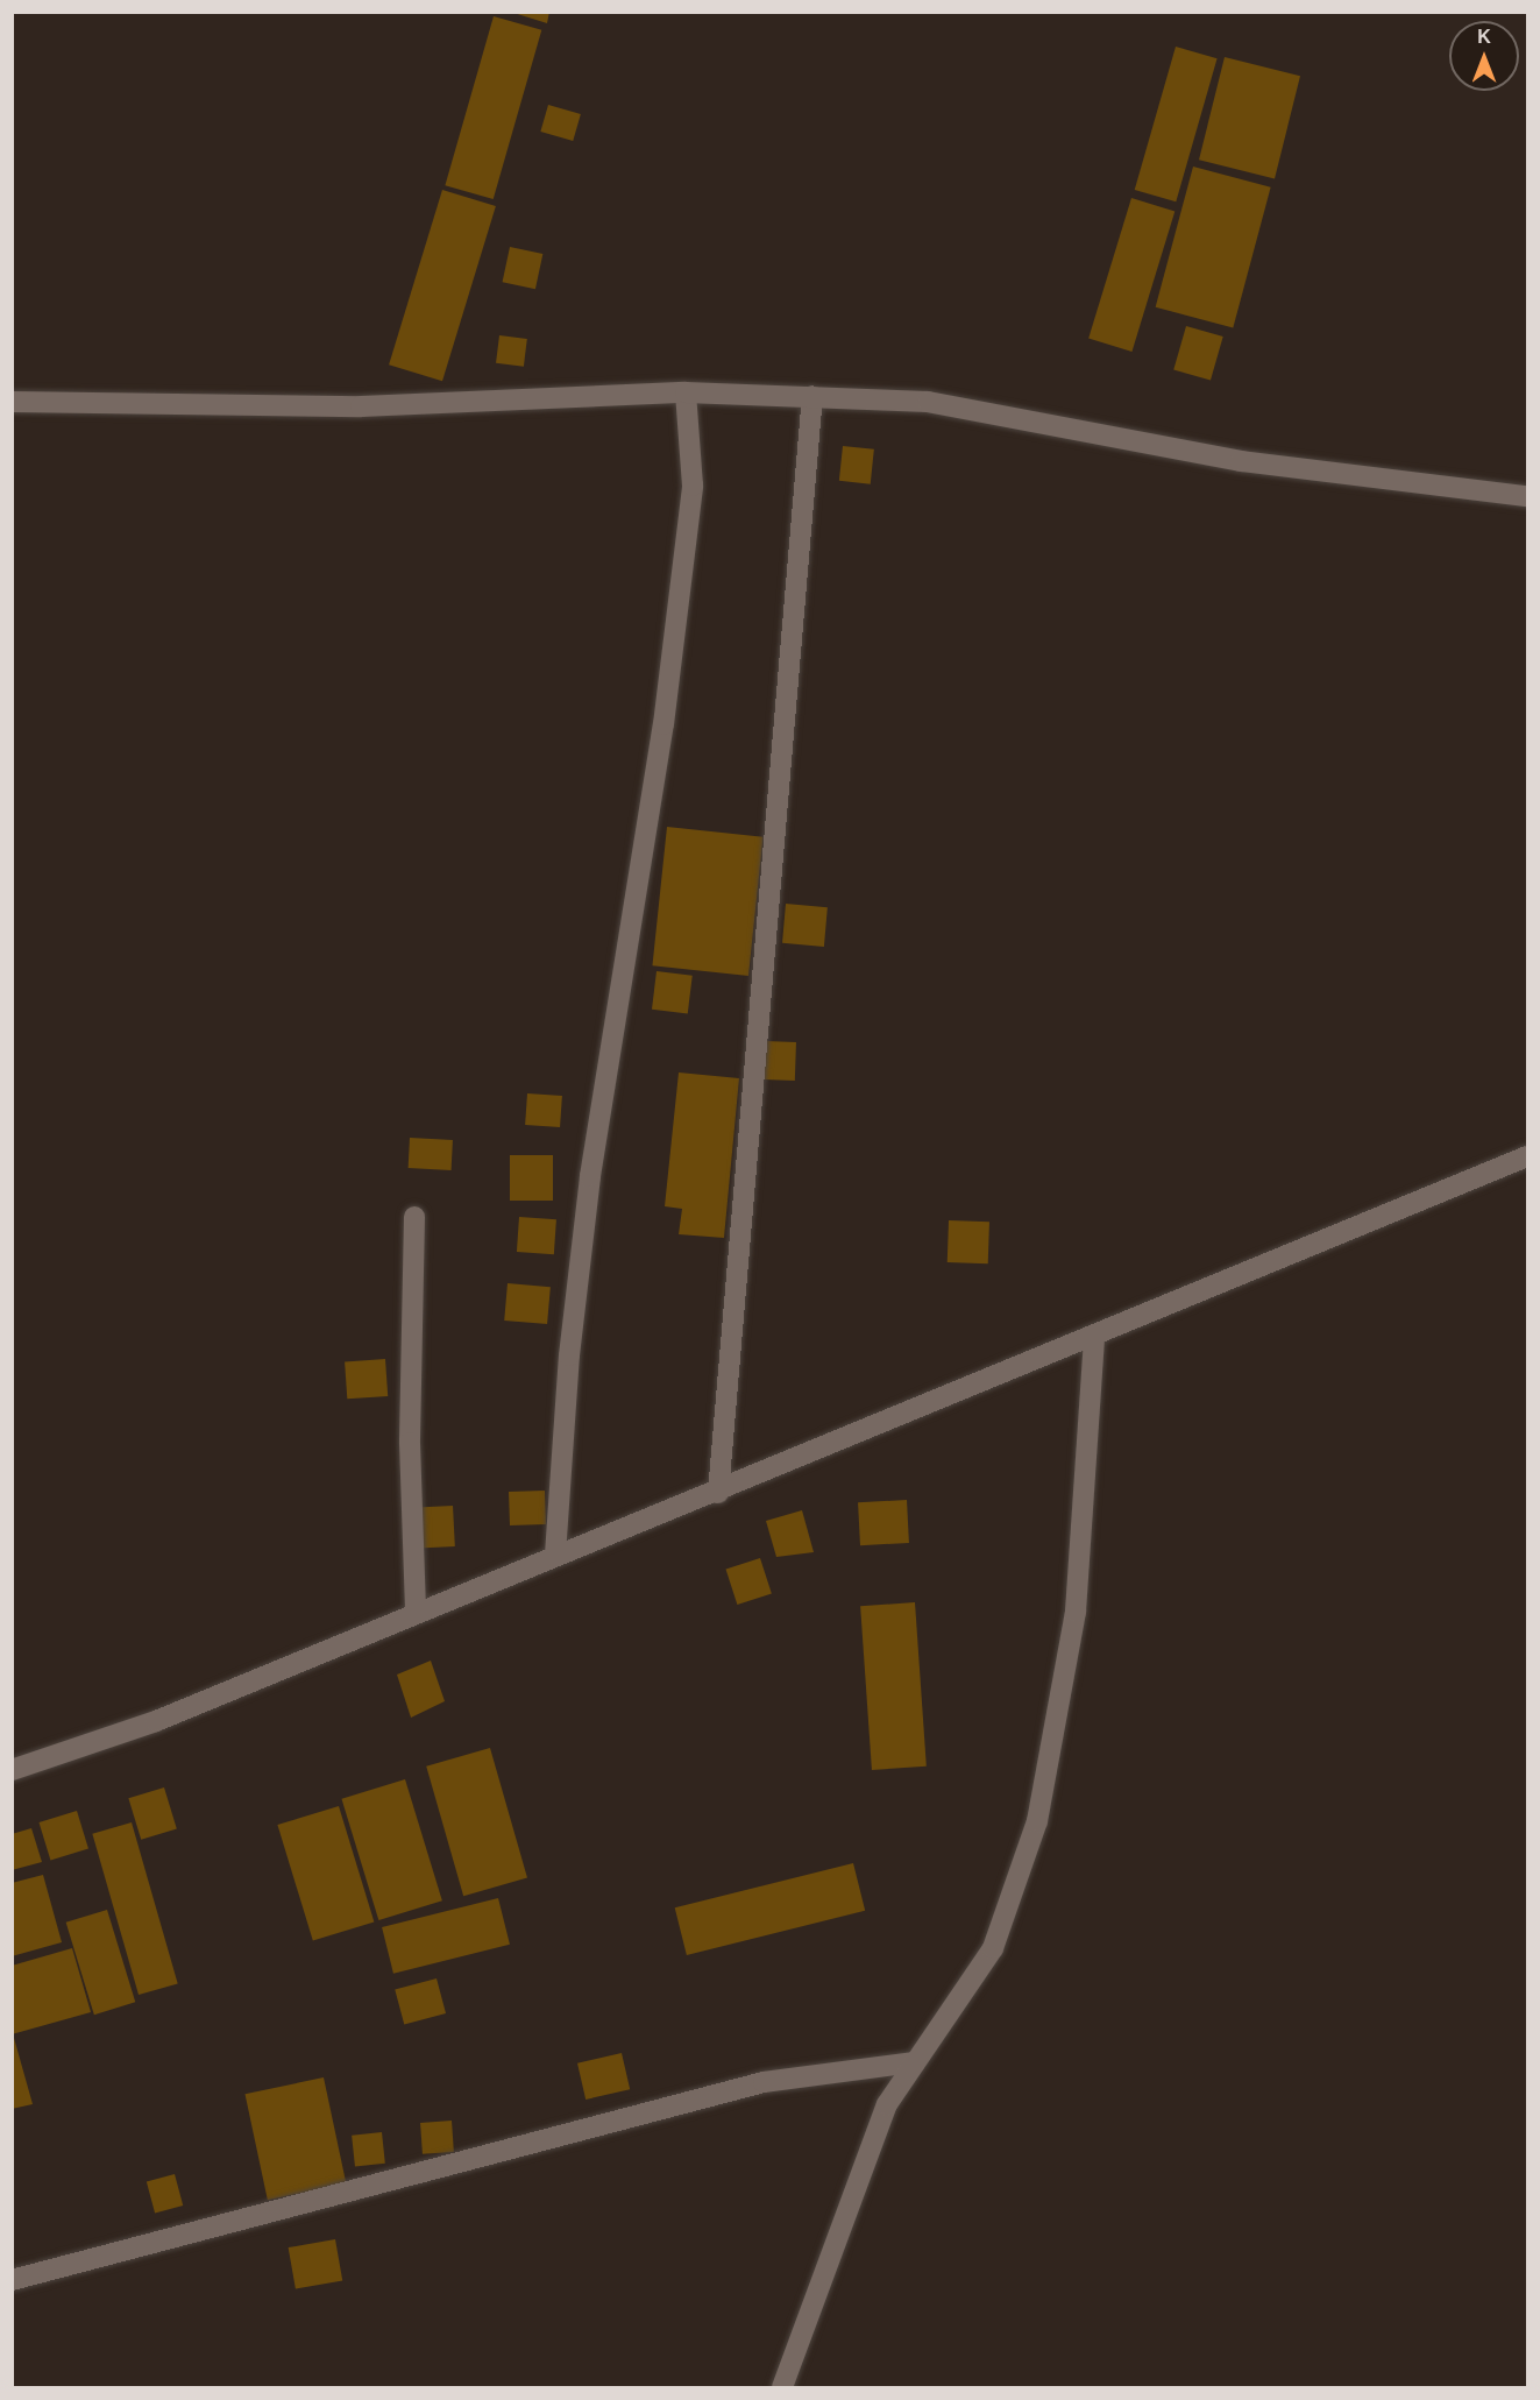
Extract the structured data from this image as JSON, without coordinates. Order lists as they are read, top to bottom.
{
  "north": "top"
}
